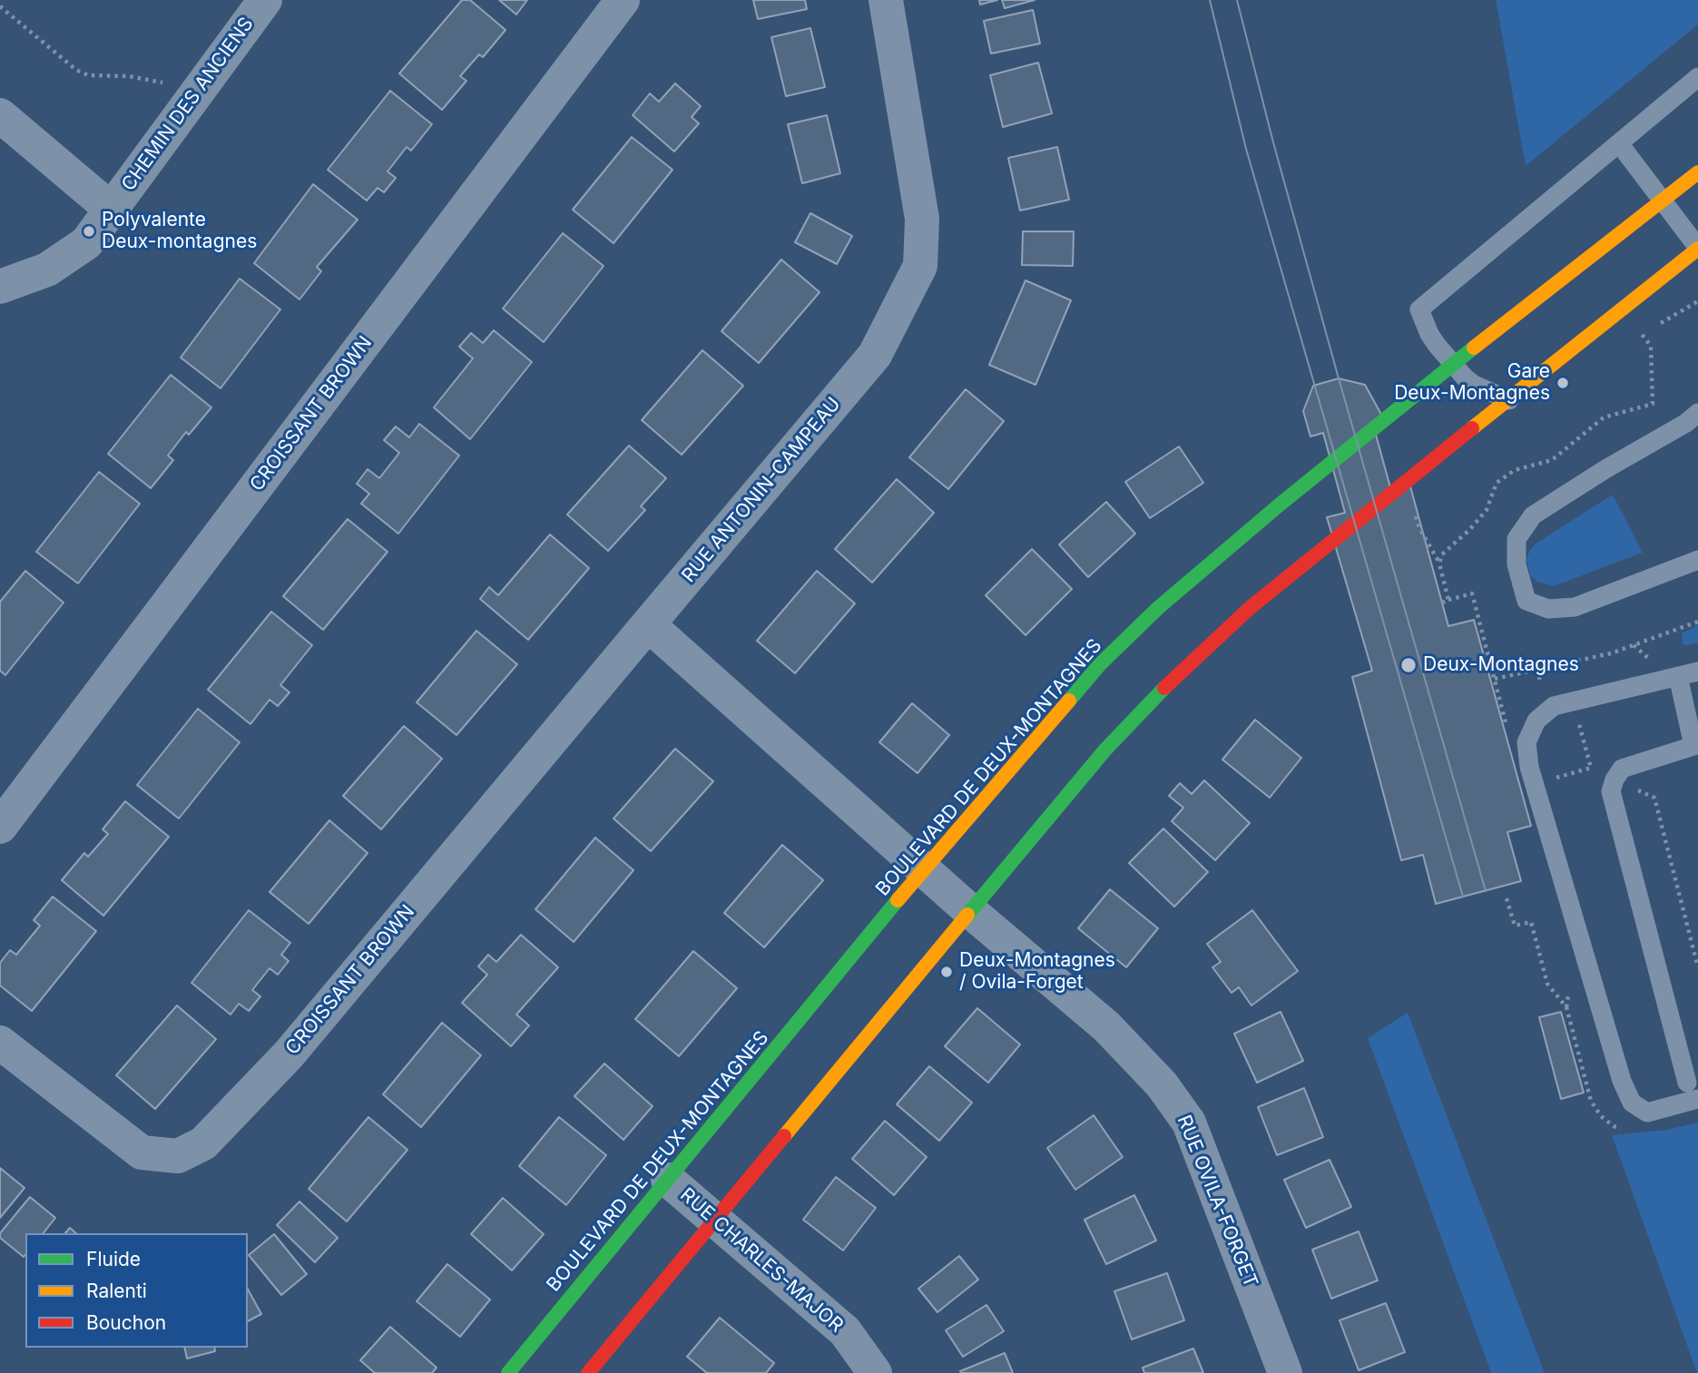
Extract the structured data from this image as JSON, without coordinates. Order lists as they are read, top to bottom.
{
  "streets": {
    "street": [
      "CHEMIN DES ANCIENS",
      "CROISSANT BROWN",
      "RUE ANTONIN-CAMPEAU",
      "BOULEVARD DE DEUX-MONTAGNES",
      "RUE OVILA-FORGET",
      "RUE CHARLES-MAJOR"
    ]
  },
  "crossings": [
    ["CROISSANT BROWN", "RUE ANTONIN-CAMPEAU"],
    ["BOULEVARD DE DEUX-MONTAGNES", "RUE OVILA-FORGET"],
    ["BOULEVARD DE DEUX-MONTAGNES", "RUE CHARLES-MAJOR"]
  ],
  "places": [
    "Polyvalente Deux-montagnes",
    "Gare Deux-Montagnes",
    "Deux-Montagnes",
    "Deux-Montagnes / Ovila-Forget"
  ],
  "legend": ["Fluide", "Ralenti", "Bouchon"]
}
